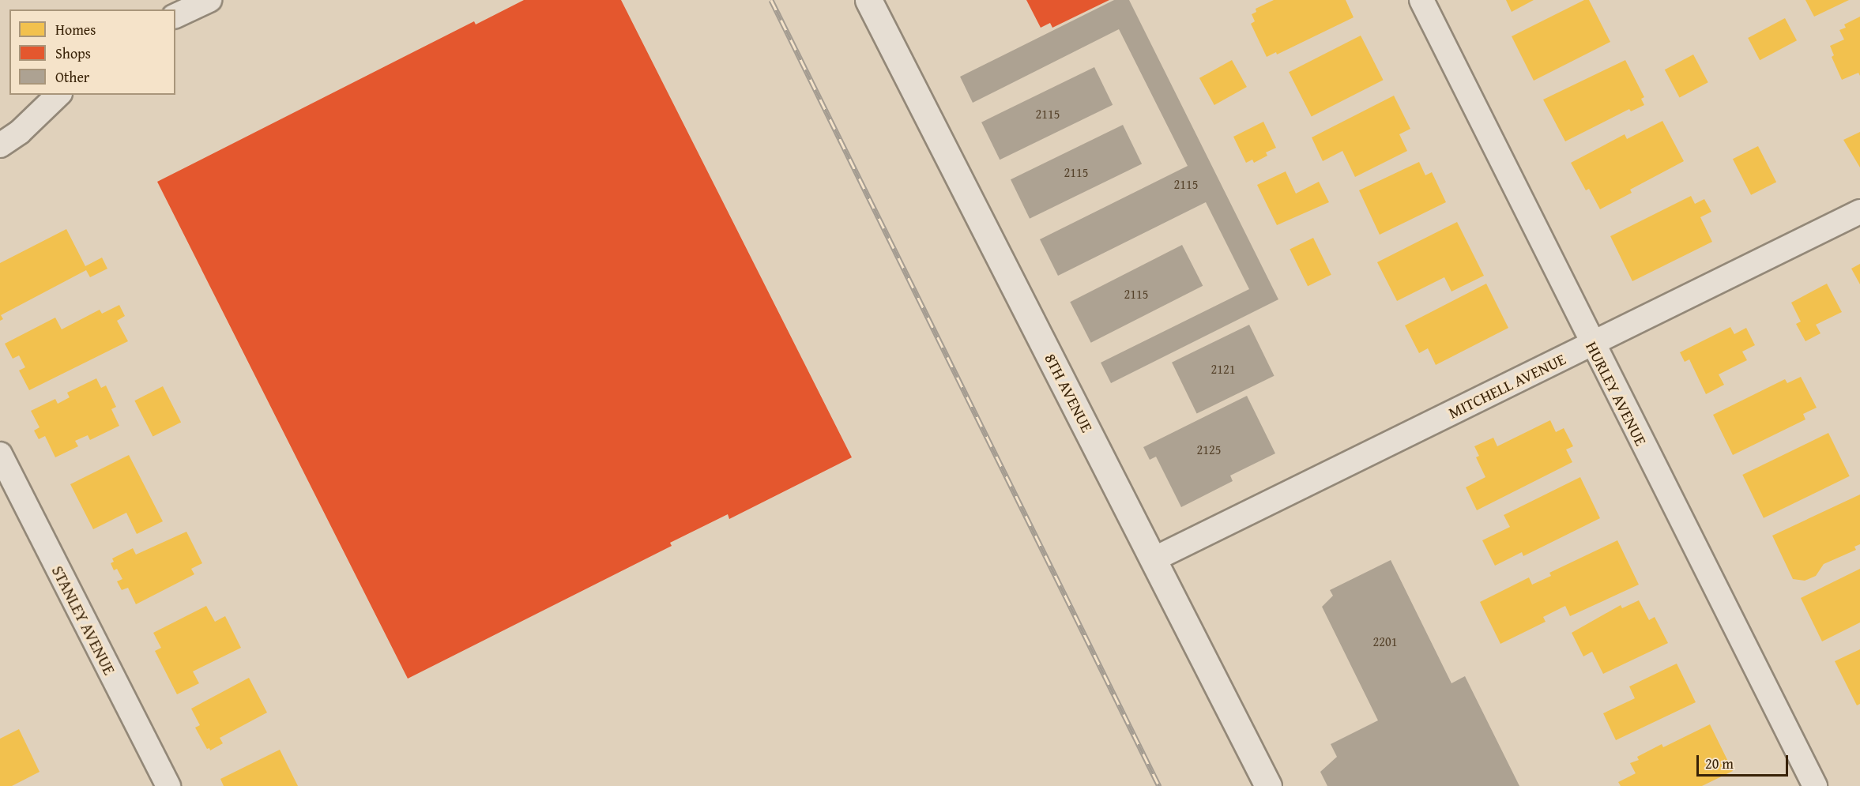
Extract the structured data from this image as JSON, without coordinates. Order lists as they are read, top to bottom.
{
  "streets": {
    "main road": ["8TH AVENUE"],
    "street": ["MITCHELL AVENUE", "HURLEY AVENUE", "STANLEY AVENUE"]
  },
  "crossings": [
    ["MITCHELL AVENUE", "8TH AVENUE"],
    ["MITCHELL AVENUE", "HURLEY AVENUE"]
  ],
  "house_numbers": [
    "2115",
    "2115",
    "2115",
    "2115",
    "2121",
    "2125",
    "2201"
  ],
  "legend": ["Homes", "Shops", "Other"],
  "scale_bar": "20 m"
}
